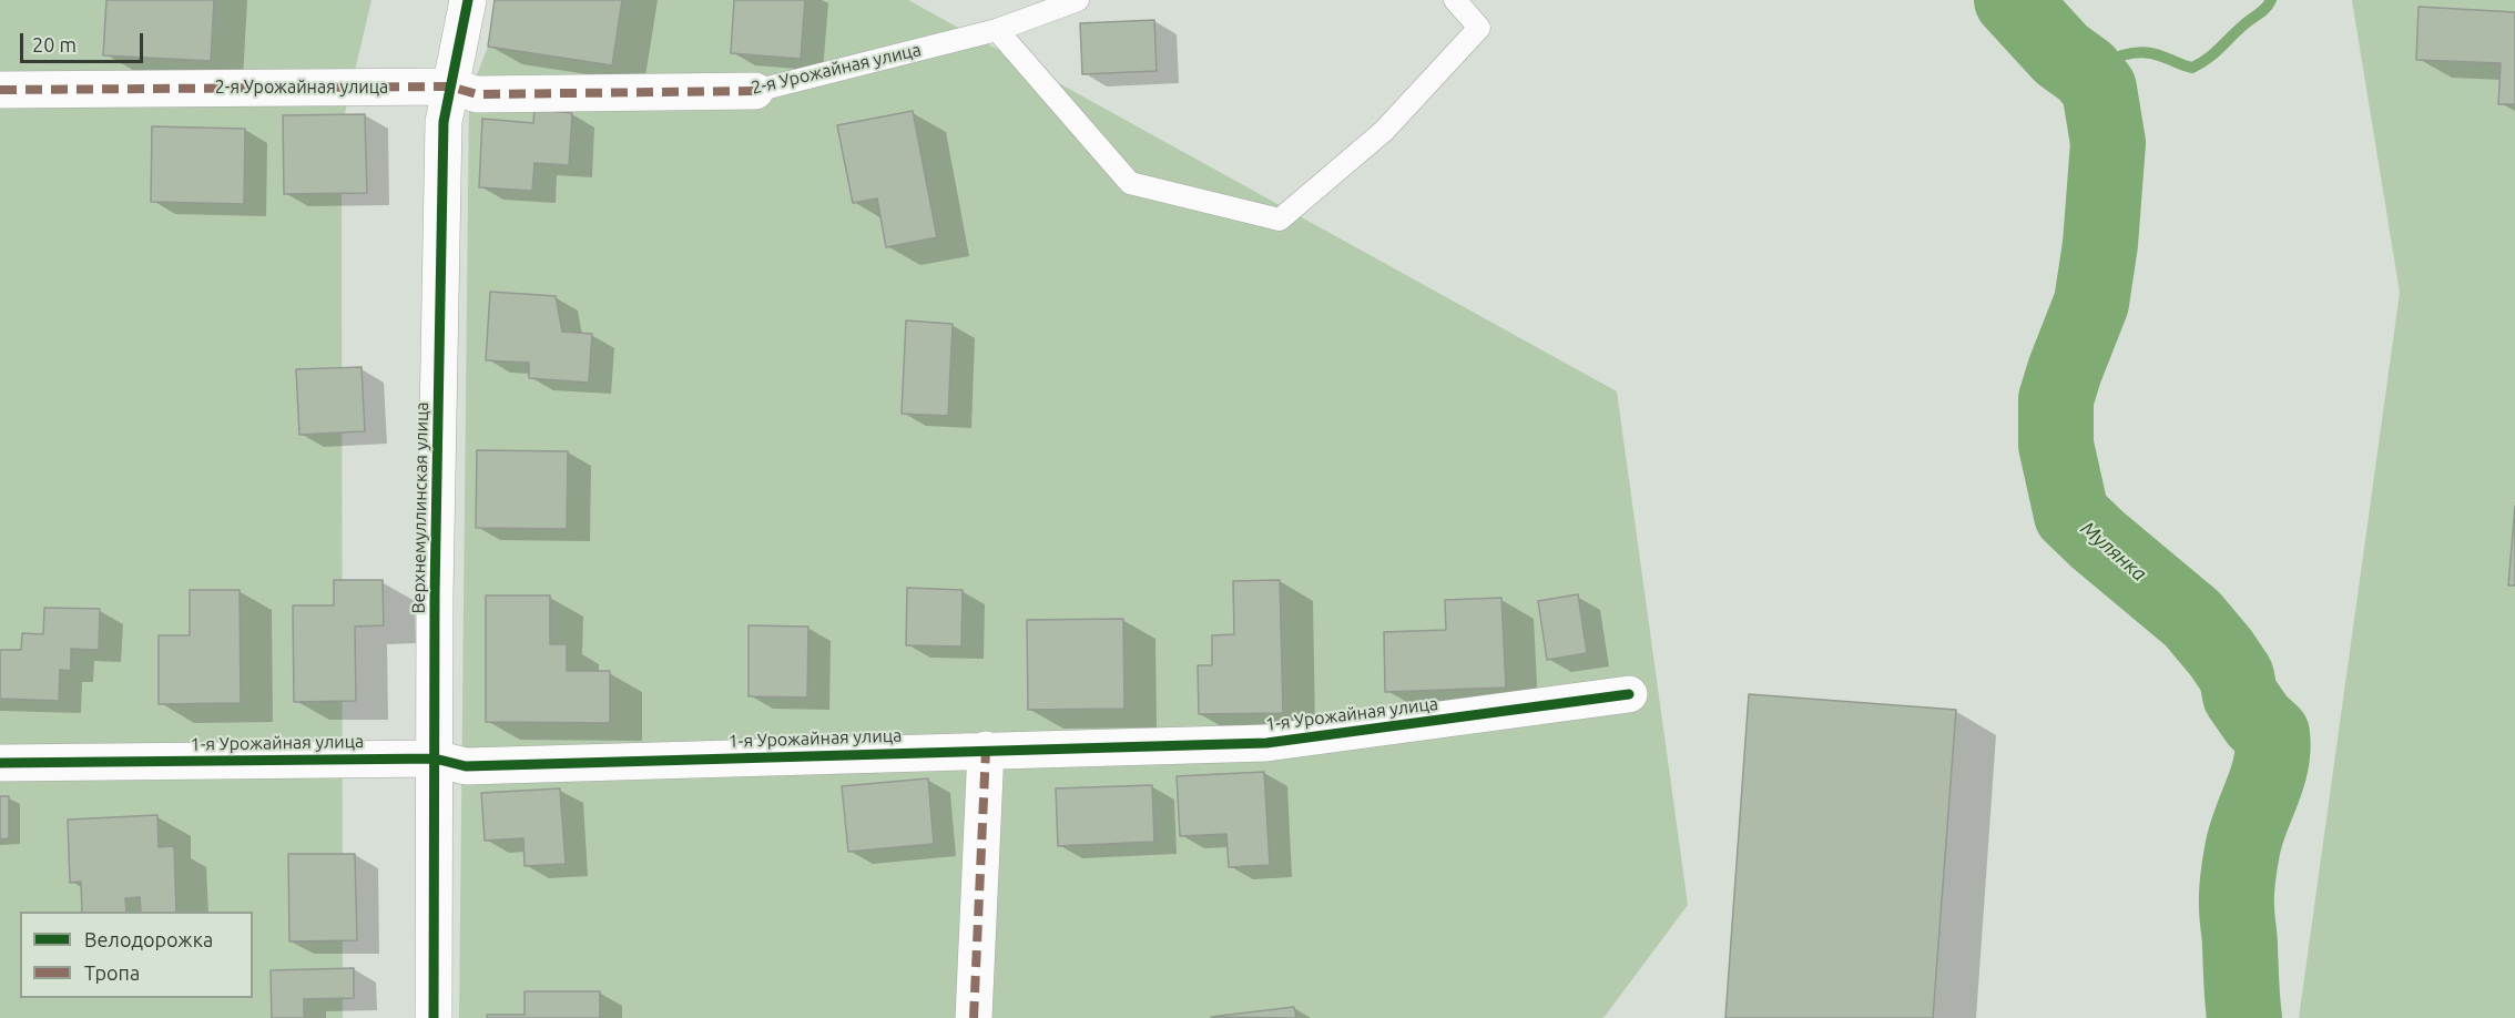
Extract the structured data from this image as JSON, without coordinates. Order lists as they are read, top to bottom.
{
  "streets": {
    "street": ["2-я Урожайная улица", "Верхнемуллинская улица", "1-я Урожайная улица"]
  },
  "crossings": [
    ["2-я Урожайная улица", "Верхнемуллинская улица"],
    ["Верхнемуллинская улица", "1-я Урожайная улица"]
  ],
  "water": ["Мулянка"],
  "legend": ["Велодорожка", "Тропа"],
  "scale_bar": "20 m"
}
